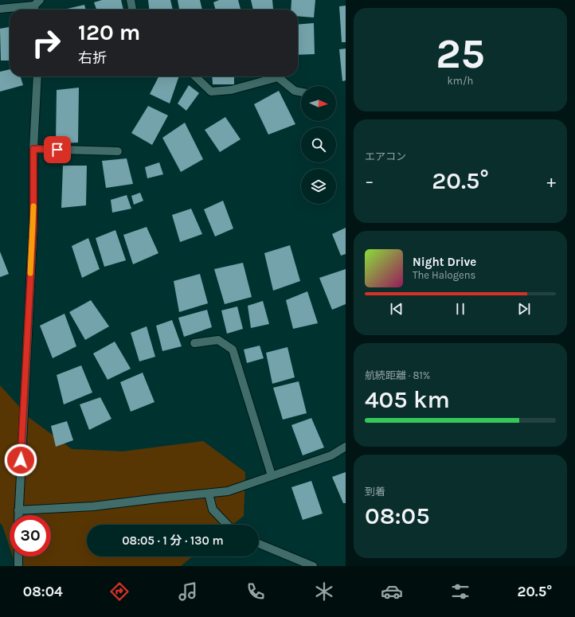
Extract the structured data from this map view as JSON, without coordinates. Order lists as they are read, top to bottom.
{
  "north": "right",
  "page": {
    "tile": [
      ["25", "km/h"],
      "エアコン",
      ["航続距離 · 81%", "405 km"],
      ["到着", "08:05"]
    ],
    "turn": ["120 m", "右折"],
    "heat": ["−", "20.5°", "+"],
    "song": ["Night Drive", "The Halogens"],
    "limit": "30",
    "trip": "08:05 · 1 分 · 130 m",
    "tabs": ["08:04", "20.5°"]
  }
}
